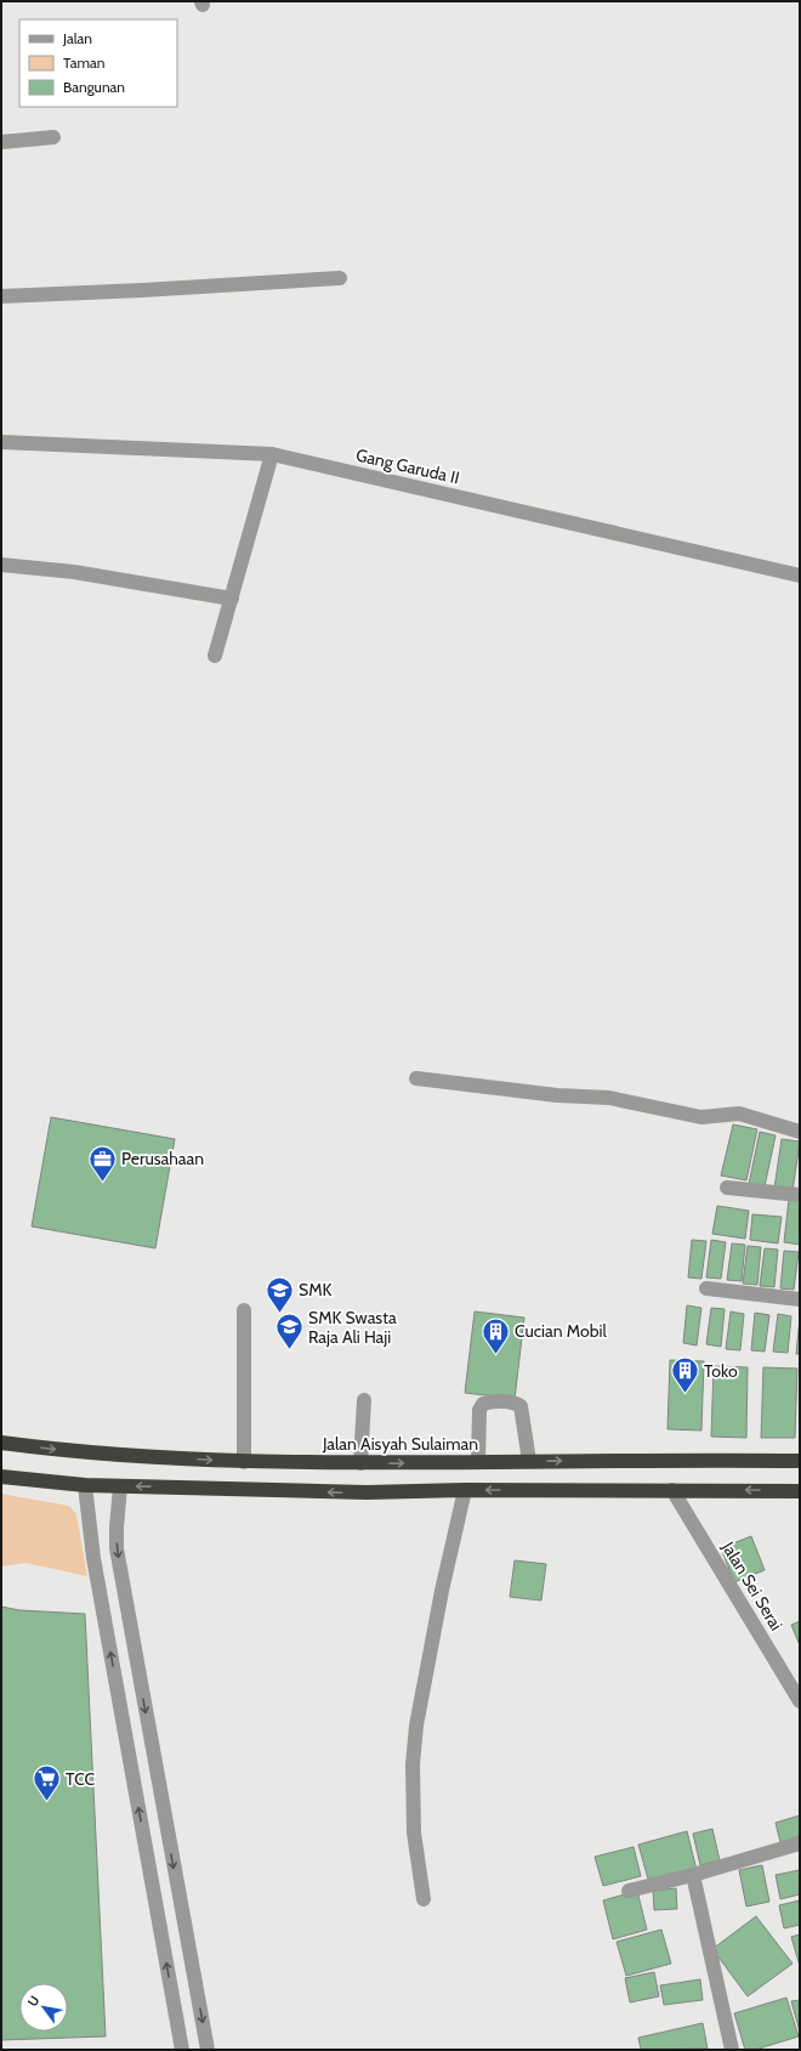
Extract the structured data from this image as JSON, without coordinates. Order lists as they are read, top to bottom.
{
  "streets": {
    "highway": ["Jalan Aisyah Sulaiman"],
    "street": ["Gang Garuda II", "Jalan Sei Serai"]
  },
  "places": {
    "office": ["Perusahaan"],
    "school or university": ["SMK", "SMK Swasta Raja Ali Haji"],
    "building": ["Cucian Mobil", "Toko"],
    "supermarket": ["TCC"]
  },
  "legend": ["Jalan", "Taman", "Bangunan"],
  "north": "top left"
}
